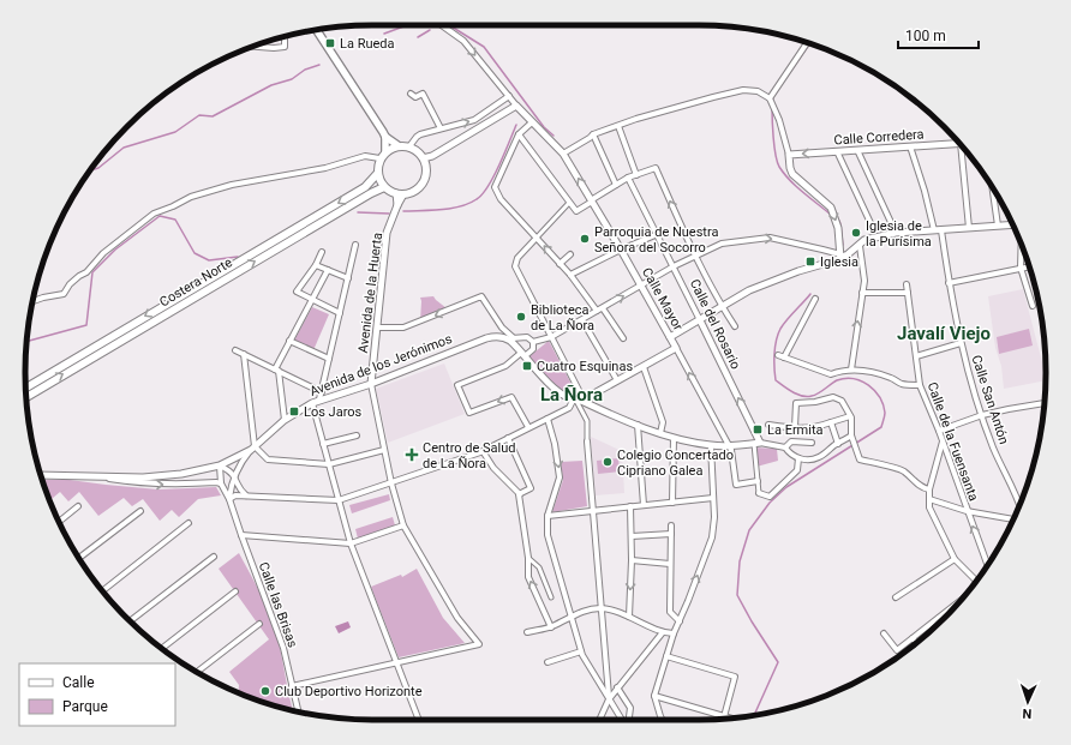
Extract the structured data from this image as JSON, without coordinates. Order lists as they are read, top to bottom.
{
  "streets": {
    "main road": ["Costera Norte"],
    "street": [
      "Calle Corredera",
      "Avenida de la Huerta",
      "Calle Mayor",
      "Calle del Rosario",
      "Avenida de los Jerónimos",
      "Calle San Antón",
      "Calle de la Fuensanta",
      "Calle las Brisas"
    ]
  },
  "crossings": [
    ["Costera Norte", "Avenida de la Huerta"],
    ["Avenida de la Huerta", "Avenida de los Jerónimos"]
  ],
  "one_way": ["Calle del Rosario"],
  "districts": ["Javalí Viejo", "La Ñora"],
  "places": {
    "transit": [
      "La Rueda",
      "Iglesia",
      "Cuatro Esquinas",
      "Los Jaros",
      "La Ermita"
    ],
    "other": [
      "Iglesia de la Purísima",
      "Parroquia de Nuestra Señora del Socorro",
      "Biblioteca de La Ñora",
      "Colegio Concertado Cipriano Galea",
      "Club Deportivo Horizonte"
    ],
    "health": ["Centro de Salud de La Ñora"]
  },
  "legend": ["Calle", "Parque"],
  "scale_bar": "100 m",
  "north": "bottom"
}
